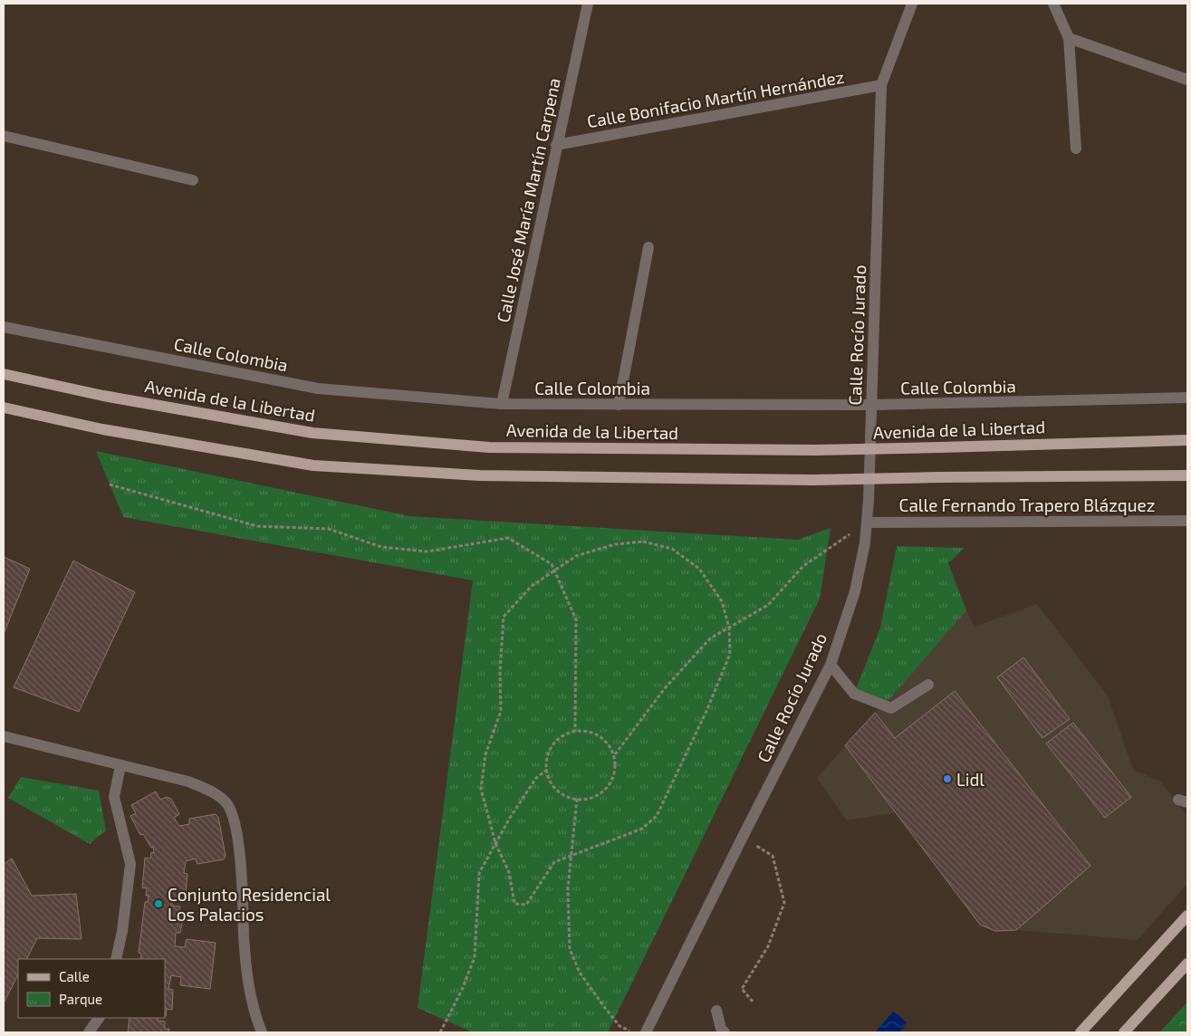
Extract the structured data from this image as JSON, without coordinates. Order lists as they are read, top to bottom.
{
  "streets": {
    "main road": ["Avenida de la Libertad"],
    "street": [
      "Calle Bonifacio Martín Hernández",
      "Calle José María Martín Carpena",
      "Calle Rocío Jurado",
      "Calle Colombia",
      "Calle Fernando Trapero Blázquez"
    ]
  },
  "crossings": [
    ["Calle Bonifacio Martín Hernández", "Calle José María Martín Carpena"],
    ["Calle Bonifacio Martín Hernández", "Calle Rocío Jurado"],
    ["Calle José María Martín Carpena", "Calle Colombia"],
    ["Calle Rocío Jurado", "Calle Colombia"],
    ["Calle Rocío Jurado", "Calle Fernando Trapero Blázquez"]
  ],
  "places": ["Lidl", "Conjunto Residencial Los Palacios"],
  "legend": ["Calle", "Parque"]
}
